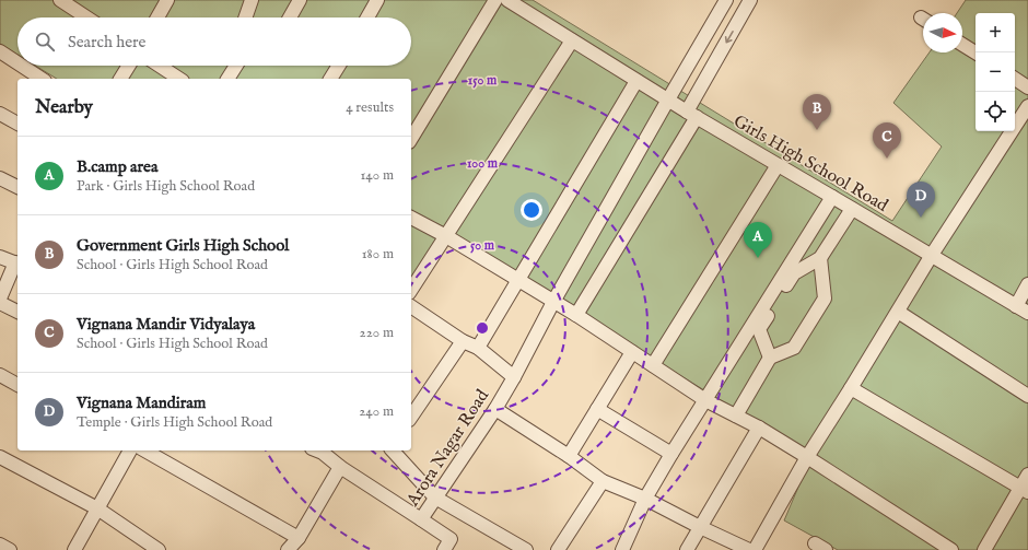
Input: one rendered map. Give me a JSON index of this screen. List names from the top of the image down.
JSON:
{
  "streets": {
    "street": ["Girls High School Road", "Arora Nagar Road"]
  },
  "crossings": [
    ["Girls High School Road", "Arora Nagar Road"]
  ],
  "north": "right",
  "page": {
    "map_buttons": ["+", "−"],
    "search": "Search here",
    "heading": ["Nearby", "4 results"],
    "pins": [
      "B",
      "C",
      "D",
      "A"
    ],
    "list": [
      {
        "mark": "A",
        "name": "B.camp area",
        "note": "Park · Girls High School Road",
        "value": "140 m"
      },
      {
        "mark": "B",
        "name": "Government Girls High School",
        "note": "School · Girls High School Road",
        "value": "180 m"
      },
      {
        "mark": "C",
        "name": "Vignana Mandir Vidyalaya",
        "note": "School · Girls High School Road",
        "value": "220 m"
      },
      {
        "mark": "D",
        "name": "Vignana Mandiram",
        "note": "Temple · Girls High School Road",
        "value": "240 m"
      }
    ]
  },
  "rings": ["150 m", "100 m", "50 m"]
}
